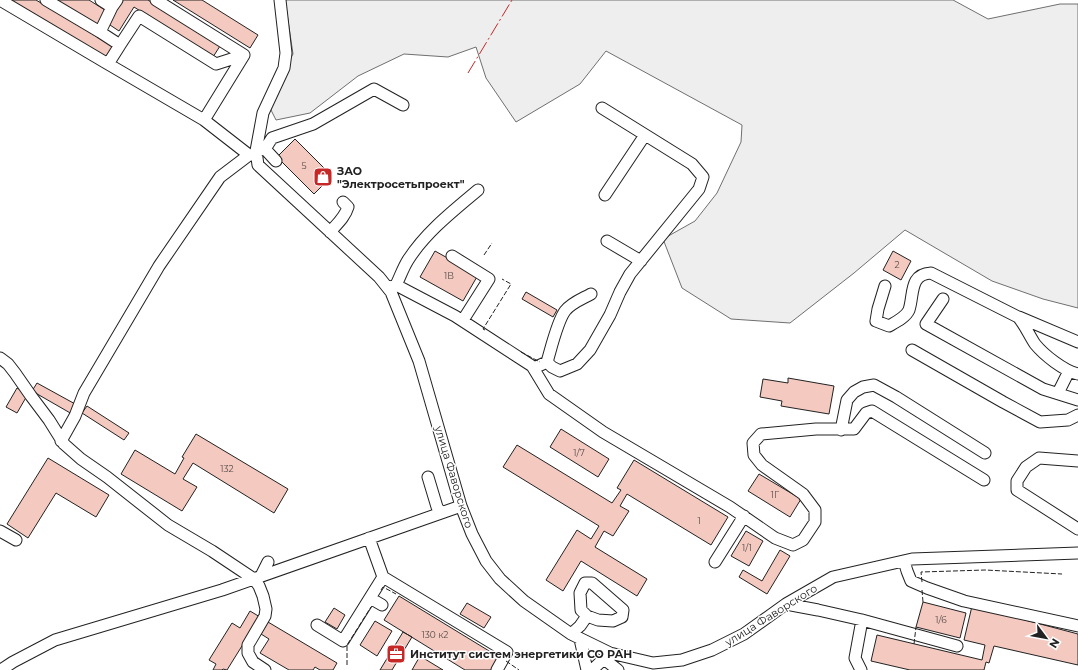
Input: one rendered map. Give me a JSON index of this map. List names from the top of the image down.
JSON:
{
  "streets": {
    "street": ["улица Фаворского"]
  },
  "places": {
    "shop": ["ЗАО \"Электросетьпроект\""],
    "office": ["Институт систем энергетики СО РАН"]
  },
  "house_numbers": [
    "5",
    "2",
    "1В",
    "1/7",
    "132",
    "1Г",
    "1",
    "1/1",
    "1/6",
    "130 к2"
  ],
  "north": "bottom right"
}
